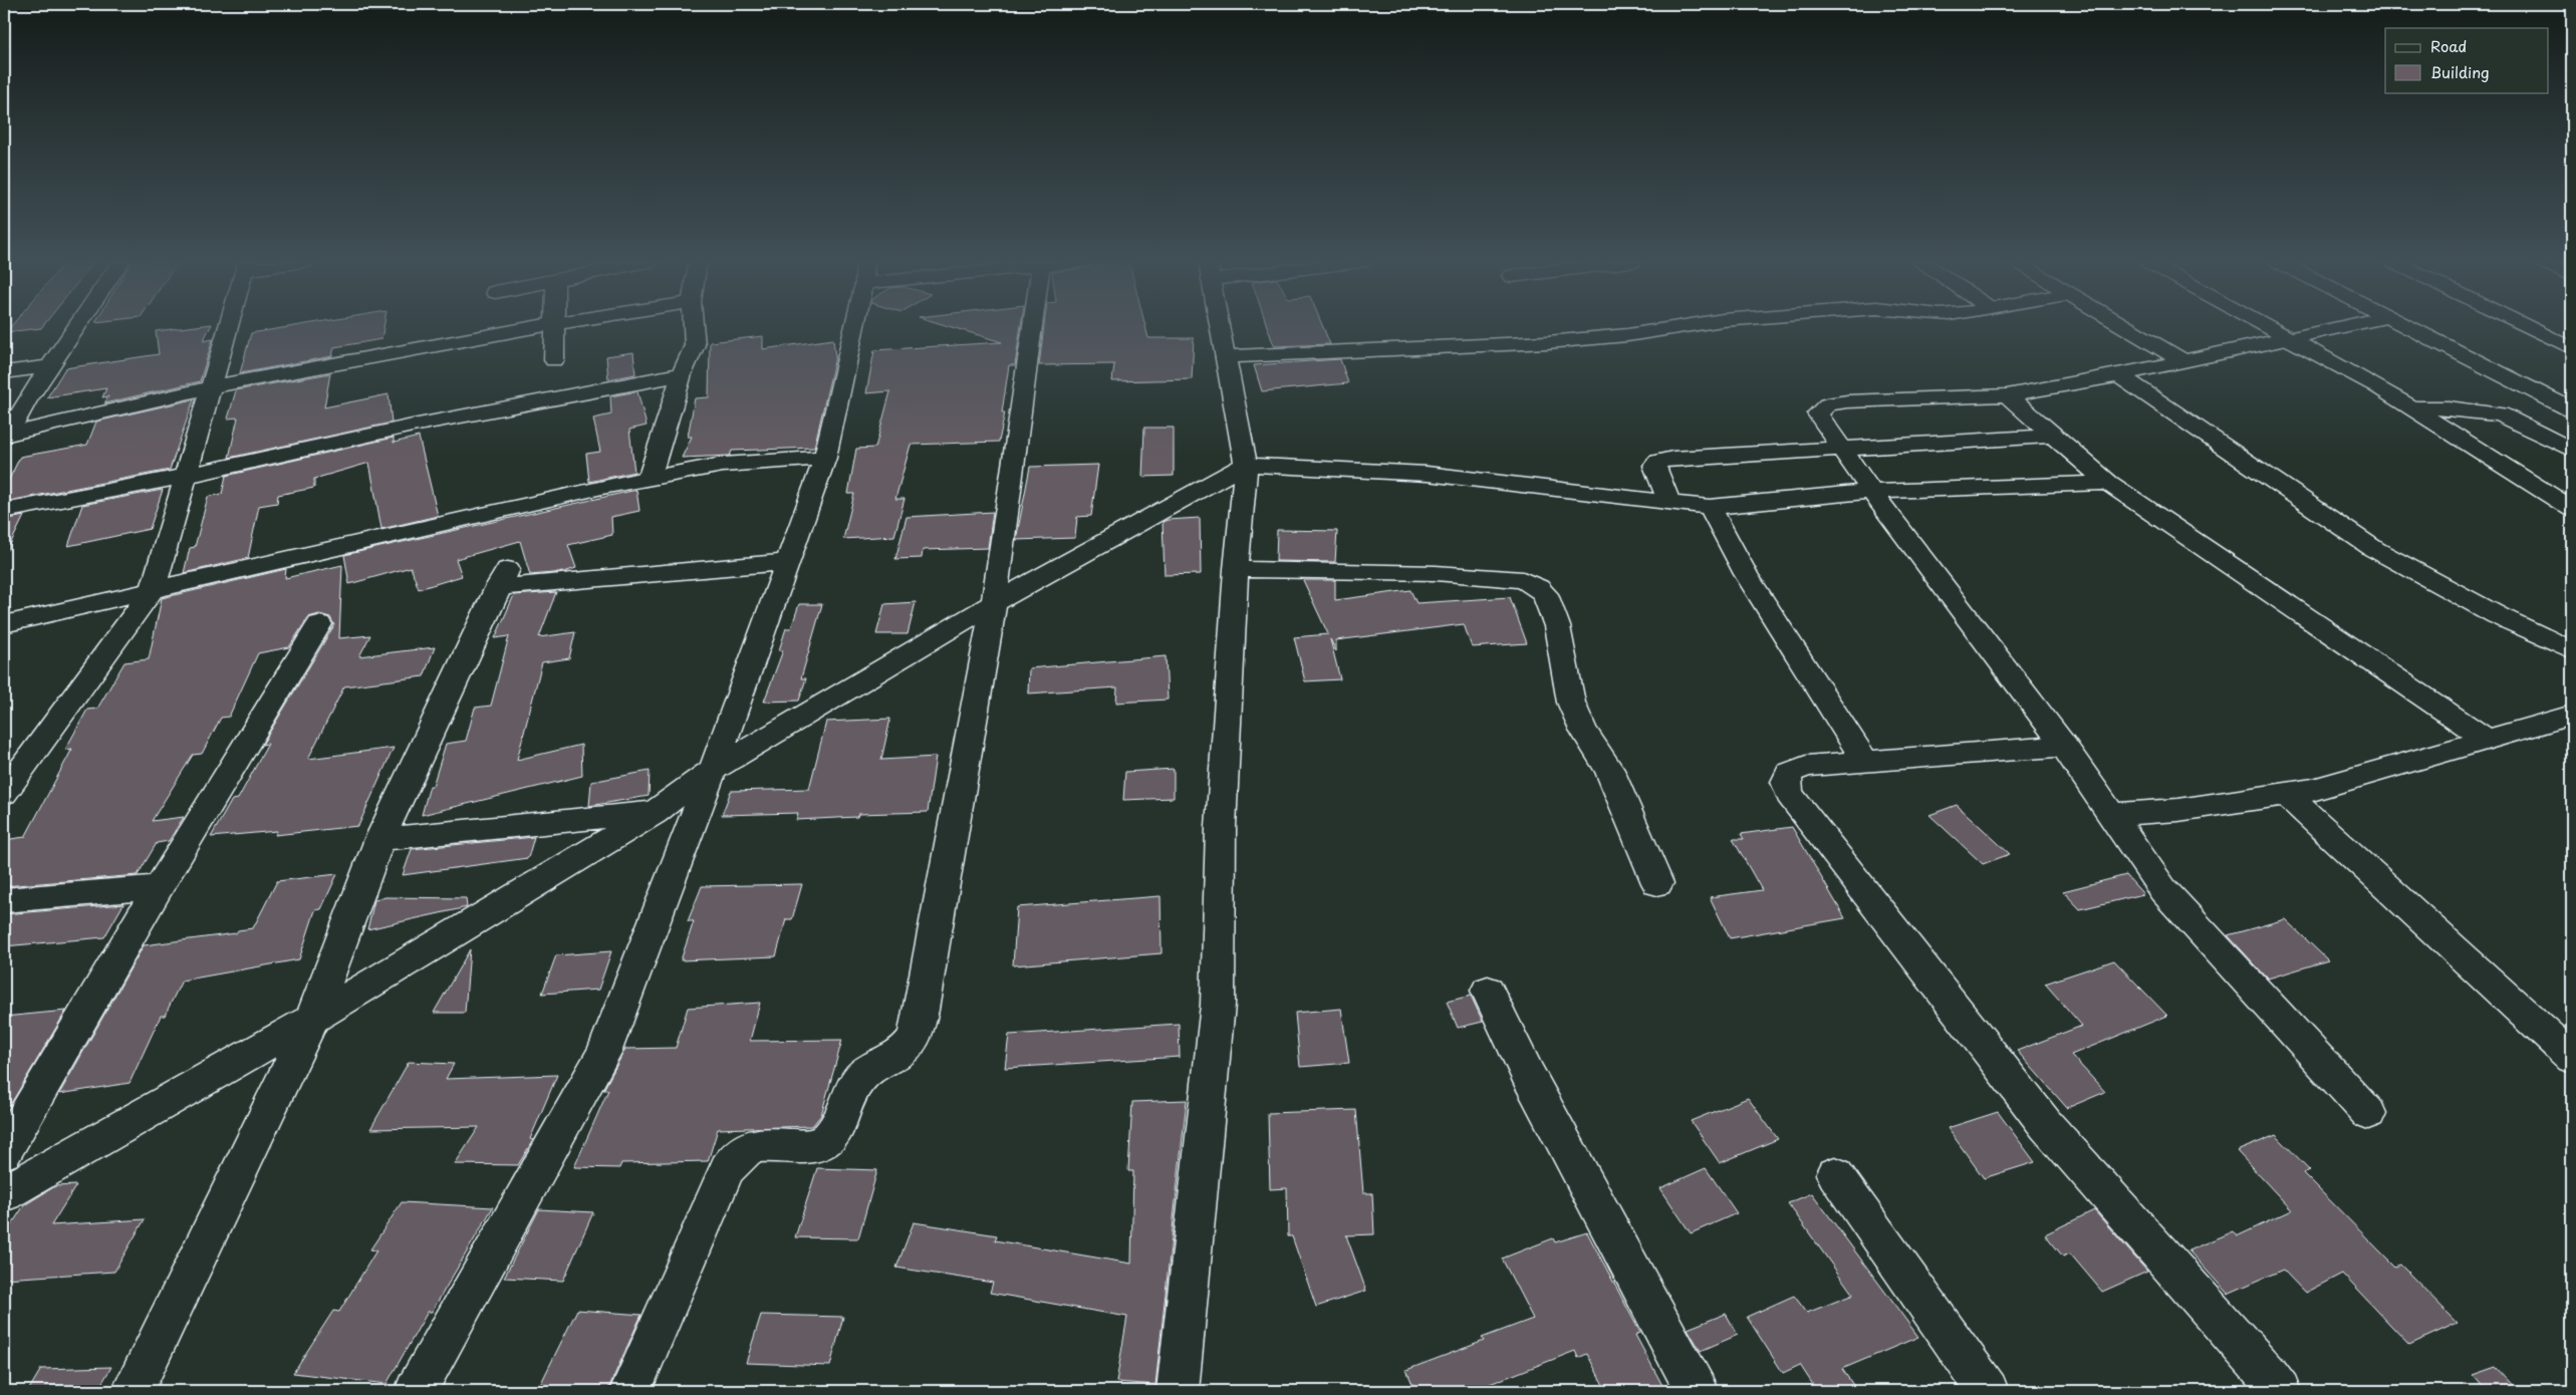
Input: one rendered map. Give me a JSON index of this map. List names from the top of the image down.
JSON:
{
  "legend": ["Road", "Building"]
}
